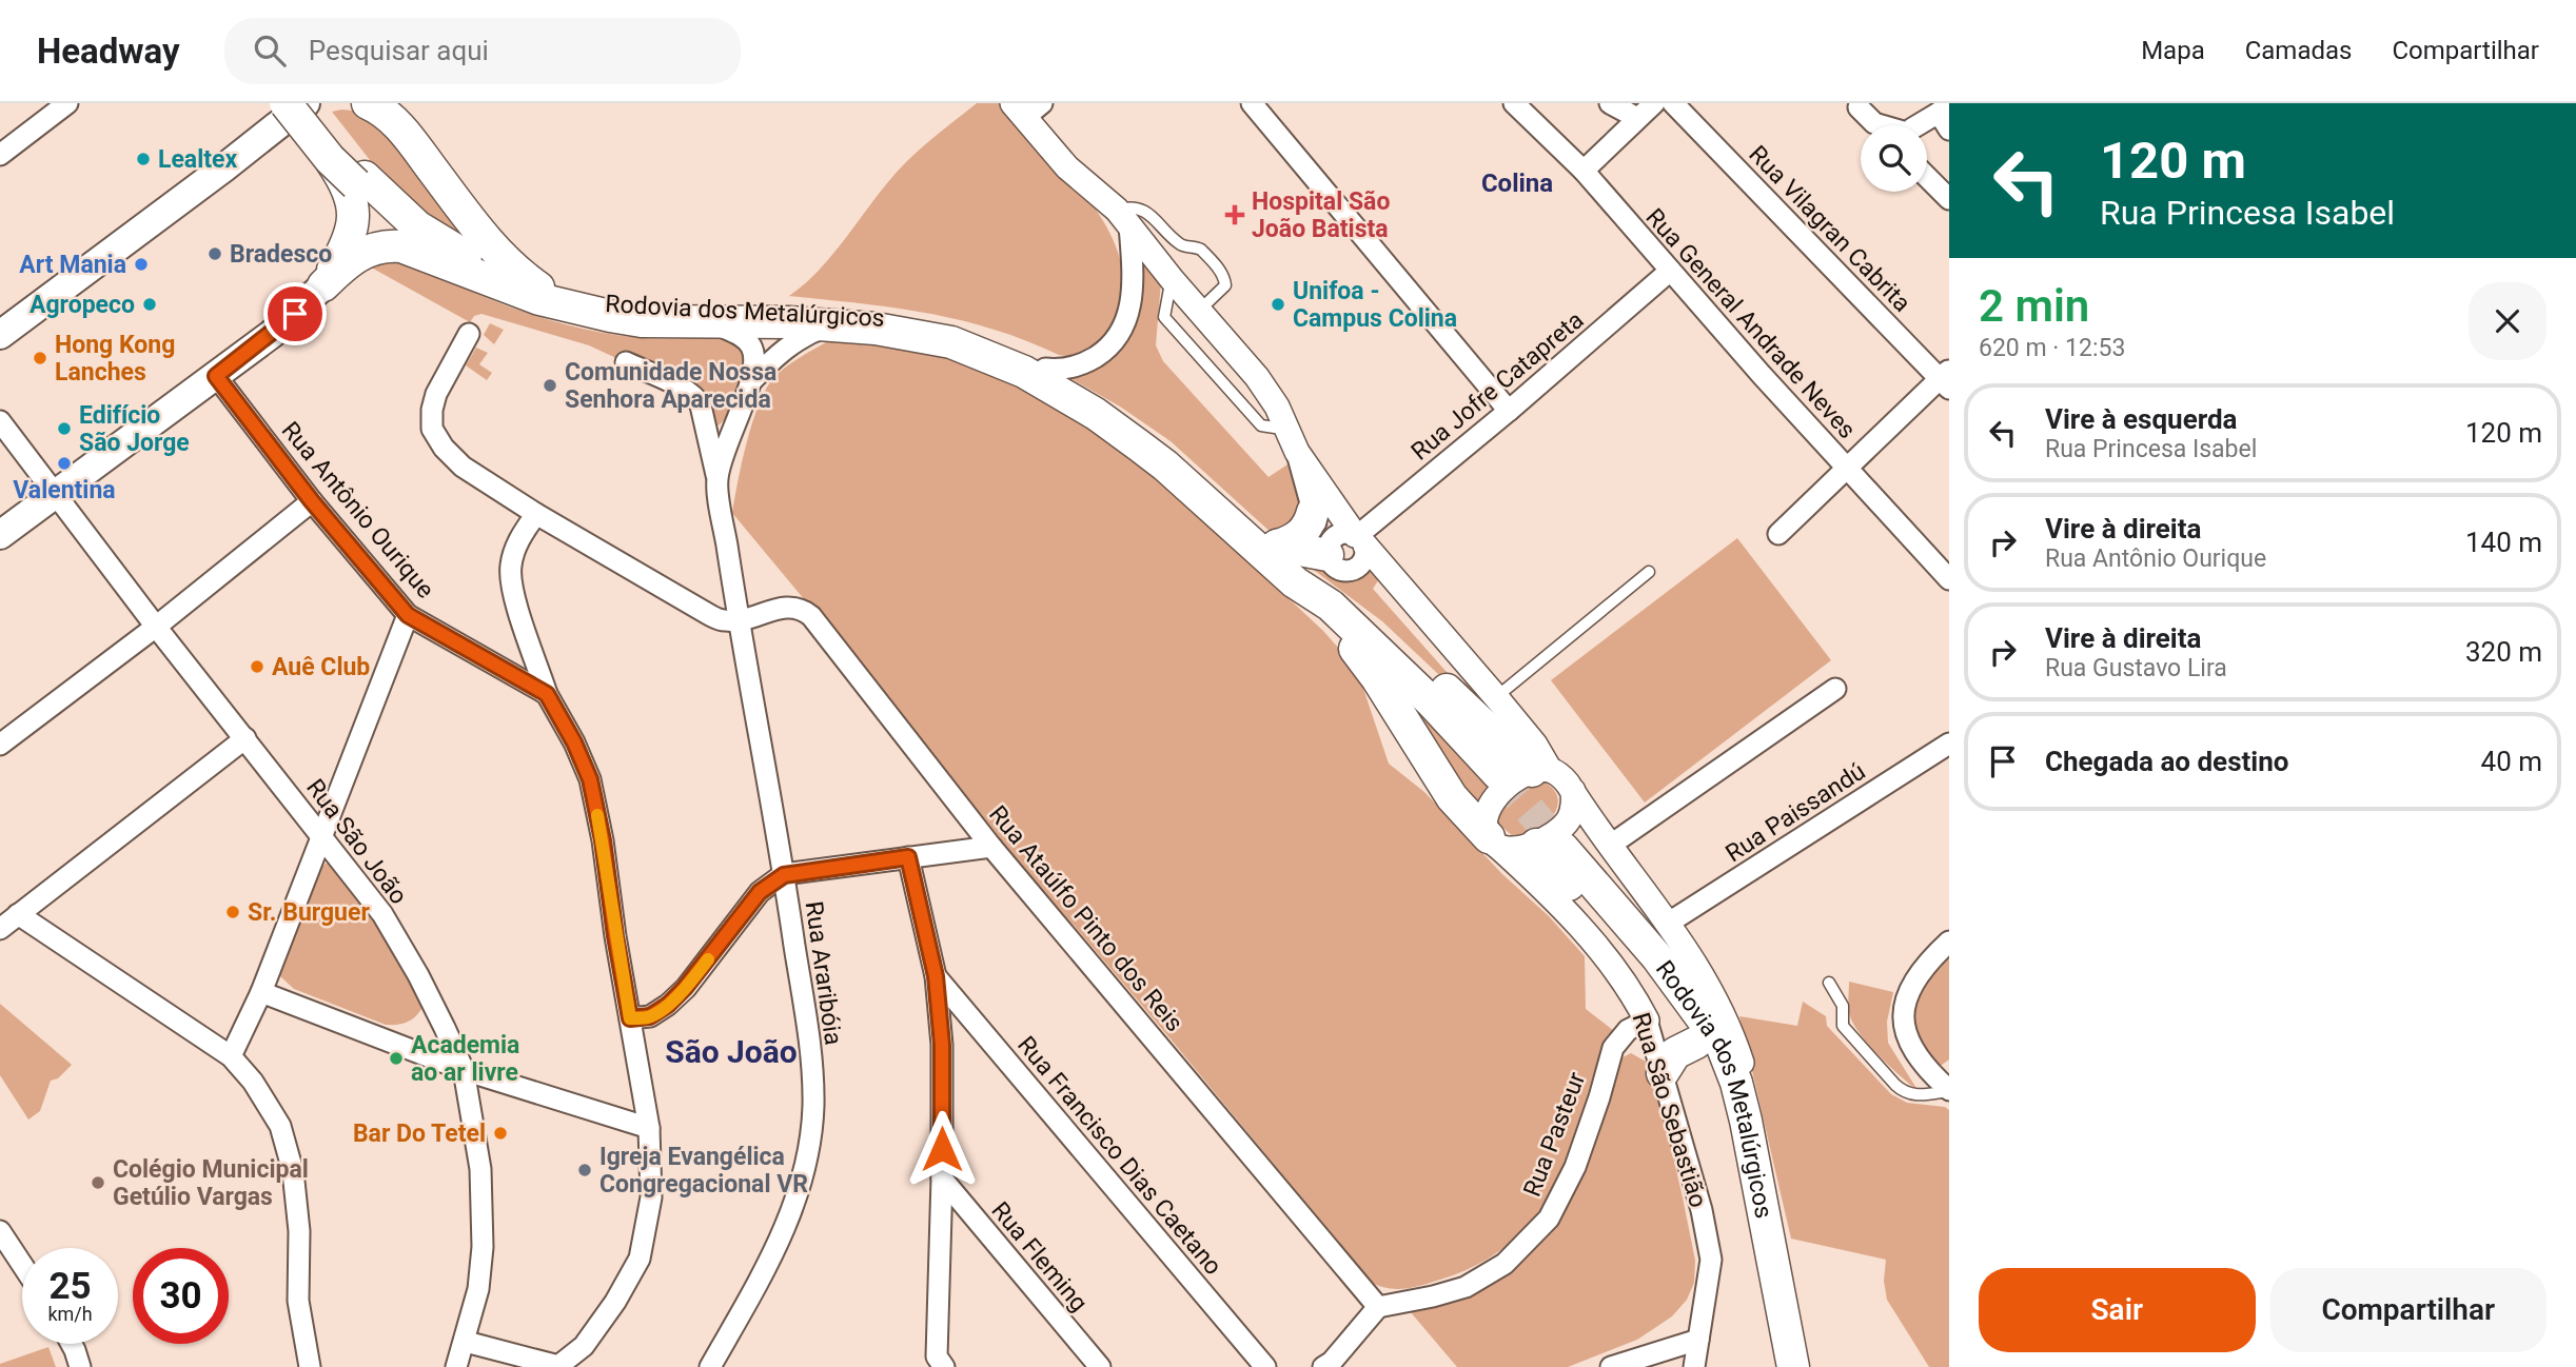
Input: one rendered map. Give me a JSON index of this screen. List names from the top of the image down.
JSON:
{
  "streets": {
    "main road": ["Rodovia dos Metalúrgicos"],
    "street": [
      "Rua Vilagran Cabrita",
      "Rua General Andrade Neves",
      "Rua Jofre Catapreta",
      "Rua Antônio Ourique",
      "Rua Paissandú",
      "Rua São João",
      "Rua Ataúlfo Pinto dos Reis",
      "Rua Araribóia",
      "Rua São Sebastião",
      "Rua Pasteur",
      "Rua Francisco Dias Caetano",
      "Rua Fleming"
    ]
  },
  "crossings": [
    ["Rodovia dos Metalúrgicos", "Rua São Sebastião"],
    ["Rua General Andrade Neves", "Rua Jofre Catapreta"],
    ["Rua Ataúlfo Pinto dos Reis", "Rua Araribóia"],
    ["Rua Ataúlfo Pinto dos Reis", "Rua Pasteur"],
    ["Rua São Sebastião", "Rua Pasteur"]
  ],
  "districts": ["Colina", "São João"],
  "places": {
    "other": [
      "Lealtex",
      "Bradesco",
      "Art Mania",
      "Agropeco",
      "Unifoa - Campus Colina",
      "Hong Kong Lanches",
      "Comunidade Nossa Senhora Aparecida",
      "Edifício São Jorge",
      "Valentina",
      "Auê Club",
      "Sr. Burguer",
      "Academia ao ar livre",
      "Bar Do Tetel",
      "Igreja Evangélica Congregacional VR",
      "Colégio Municipal Getúlio Vargas"
    ],
    "health": ["Hospital São João Batista"]
  },
  "page": {
    "header": "Headway",
    "search": "Pesquisar aqui",
    "nav": ["Mapa", "Camadas", "Compartilhar"],
    "turn": ["120 m", "Rua Princesa Isabel"],
    "heading": ["2 min", "620 m · 12:53"],
    "list": [
      {
        "name": "Vire à esquerda",
        "note": "Rua Princesa Isabel",
        "value": "120 m"
      },
      {
        "name": "Vire à direita",
        "note": "Rua Antônio Ourique",
        "value": "140 m"
      },
      {
        "name": "Vire à direita",
        "note": "Rua Gustavo Lira",
        "value": "320 m"
      },
      {
        "name": "Chegada ao destino",
        "value": "40 m"
      }
    ],
    "speed": "25 km/h",
    "limit": "30",
    "buttons": ["Sair", "Compartilhar"]
  }
}
